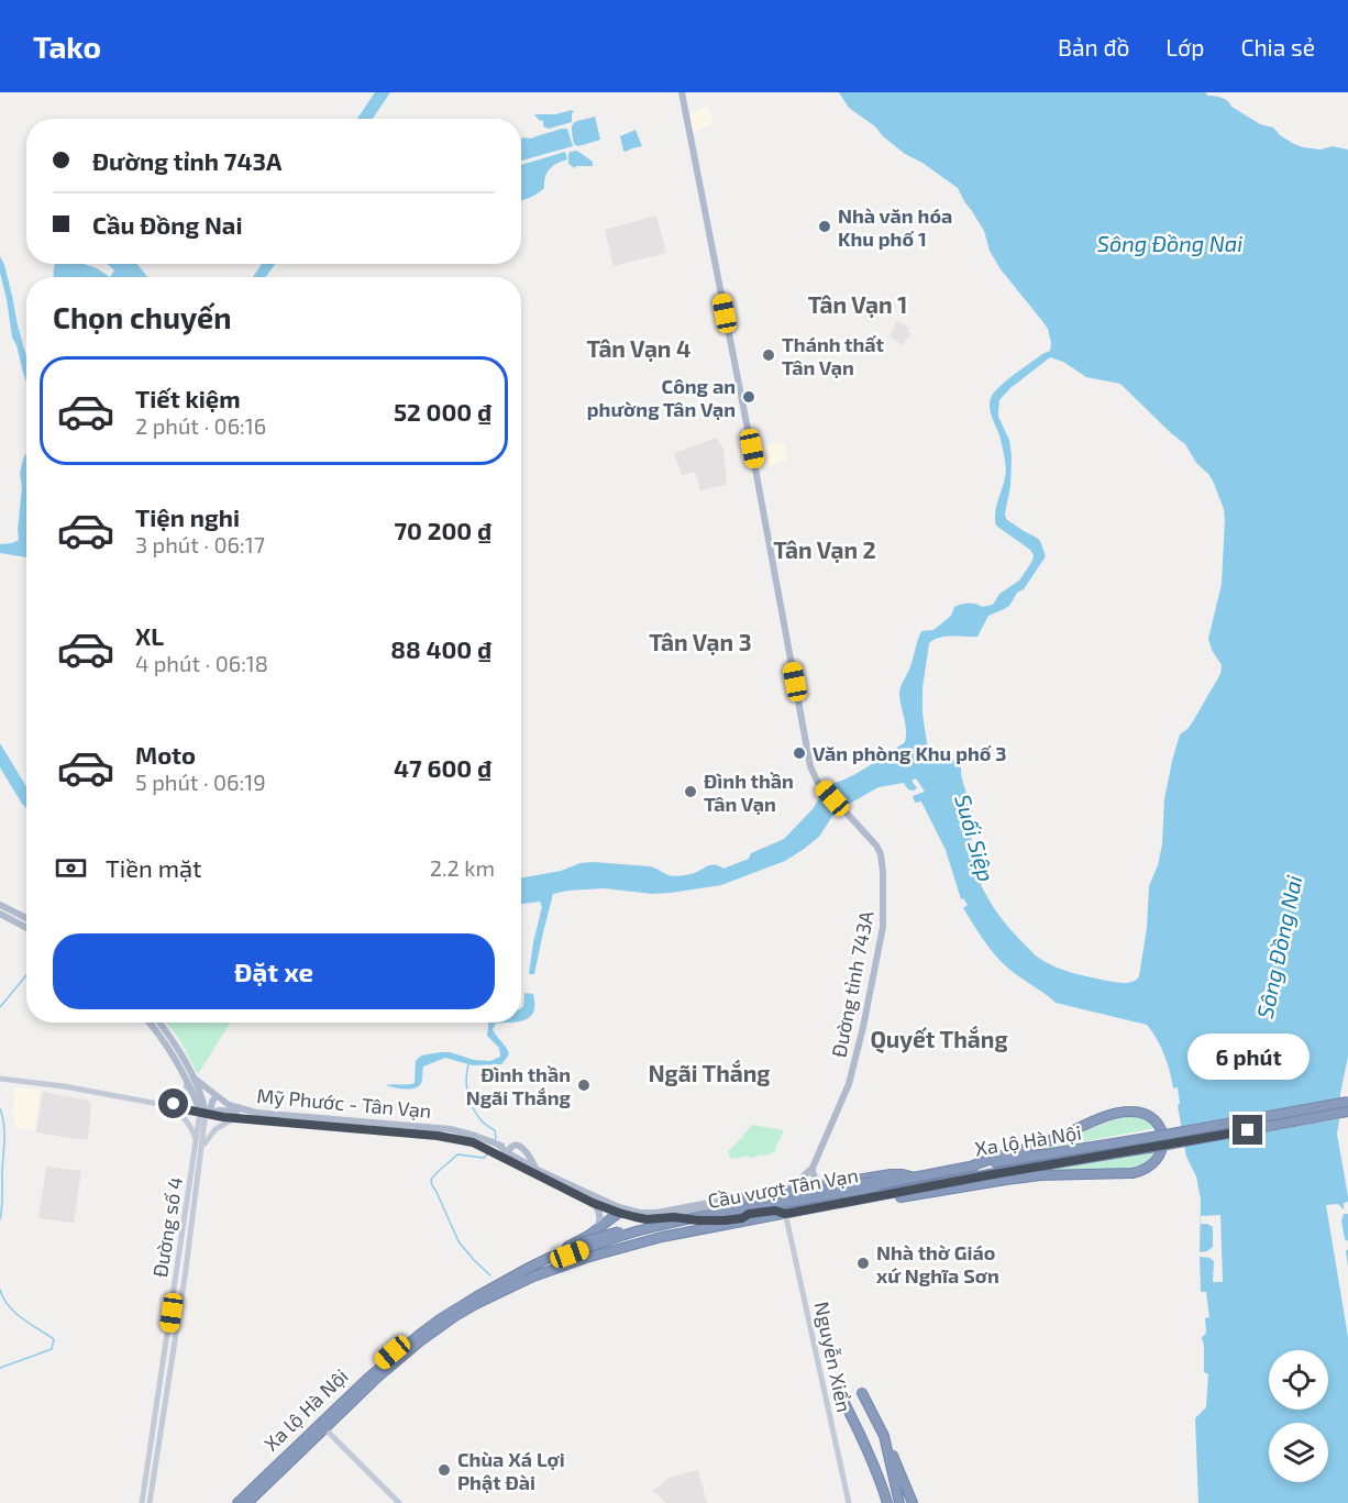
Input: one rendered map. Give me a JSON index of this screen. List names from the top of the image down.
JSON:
{
  "streets": {
    "highway": ["Xa lộ Hà Nội", "Cầu vượt Tân Vạn"],
    "main road": ["Đường tỉnh 743A", "Mỹ Phước - Tân Vạn"],
    "street": ["Đường số 4", "Nguyễn Xiển"]
  },
  "crossings": [
    ["Mỹ Phước - Tân Vạn", "Đường số 4"],
    ["Xa lộ Hà Nội", "Cầu vượt Tân Vạn"],
    ["Xa lộ Hà Nội", "Nguyễn Xiển"]
  ],
  "districts": [
    "Tân Vạn 1",
    "Tân Vạn 4",
    "Tân Vạn 2",
    "Tân Vạn 3",
    "Quyết Thắng",
    "Ngãi Thắng"
  ],
  "water": ["Sông Đồng Nai", "Suối Siệp"],
  "places": [
    "Nhà văn hóa Khu phố 1",
    "Thánh thất Tân Vạn",
    "Công an phường Tân Vạn",
    "Văn phòng Khu phố 3",
    "Đình thần Tân Vạn",
    "Đình thần Ngãi Thắng",
    "Nhà thờ Giáo xứ Nghĩa Sơn",
    "Chùa Xá Lợi Phật Đài"
  ],
  "page": {
    "header": "Tako",
    "nav": ["Bản đồ", "Lớp", "Chia sẻ"],
    "banner": ["Đường tỉnh 743A", "Cầu Đồng Nai"],
    "heading": "Chọn chuyến",
    "list": [
      {
        "name": "Tiết kiệm",
        "note": "2 phút · 06:16",
        "value": "52 000 ₫"
      },
      {
        "name": "Tiện nghi",
        "note": "3 phút · 06:17",
        "value": "70 200 ₫"
      },
      {
        "name": "XL",
        "note": "4 phút · 06:18",
        "value": "88 400 ₫"
      },
      {
        "name": "Moto",
        "note": "5 phút · 06:19",
        "value": "47 600 ₫"
      }
    ],
    "pay": ["Tiền mặt", "2.2 km"],
    "buttons": "Đặt xe",
    "bubble": "6 phút"
  }
}
